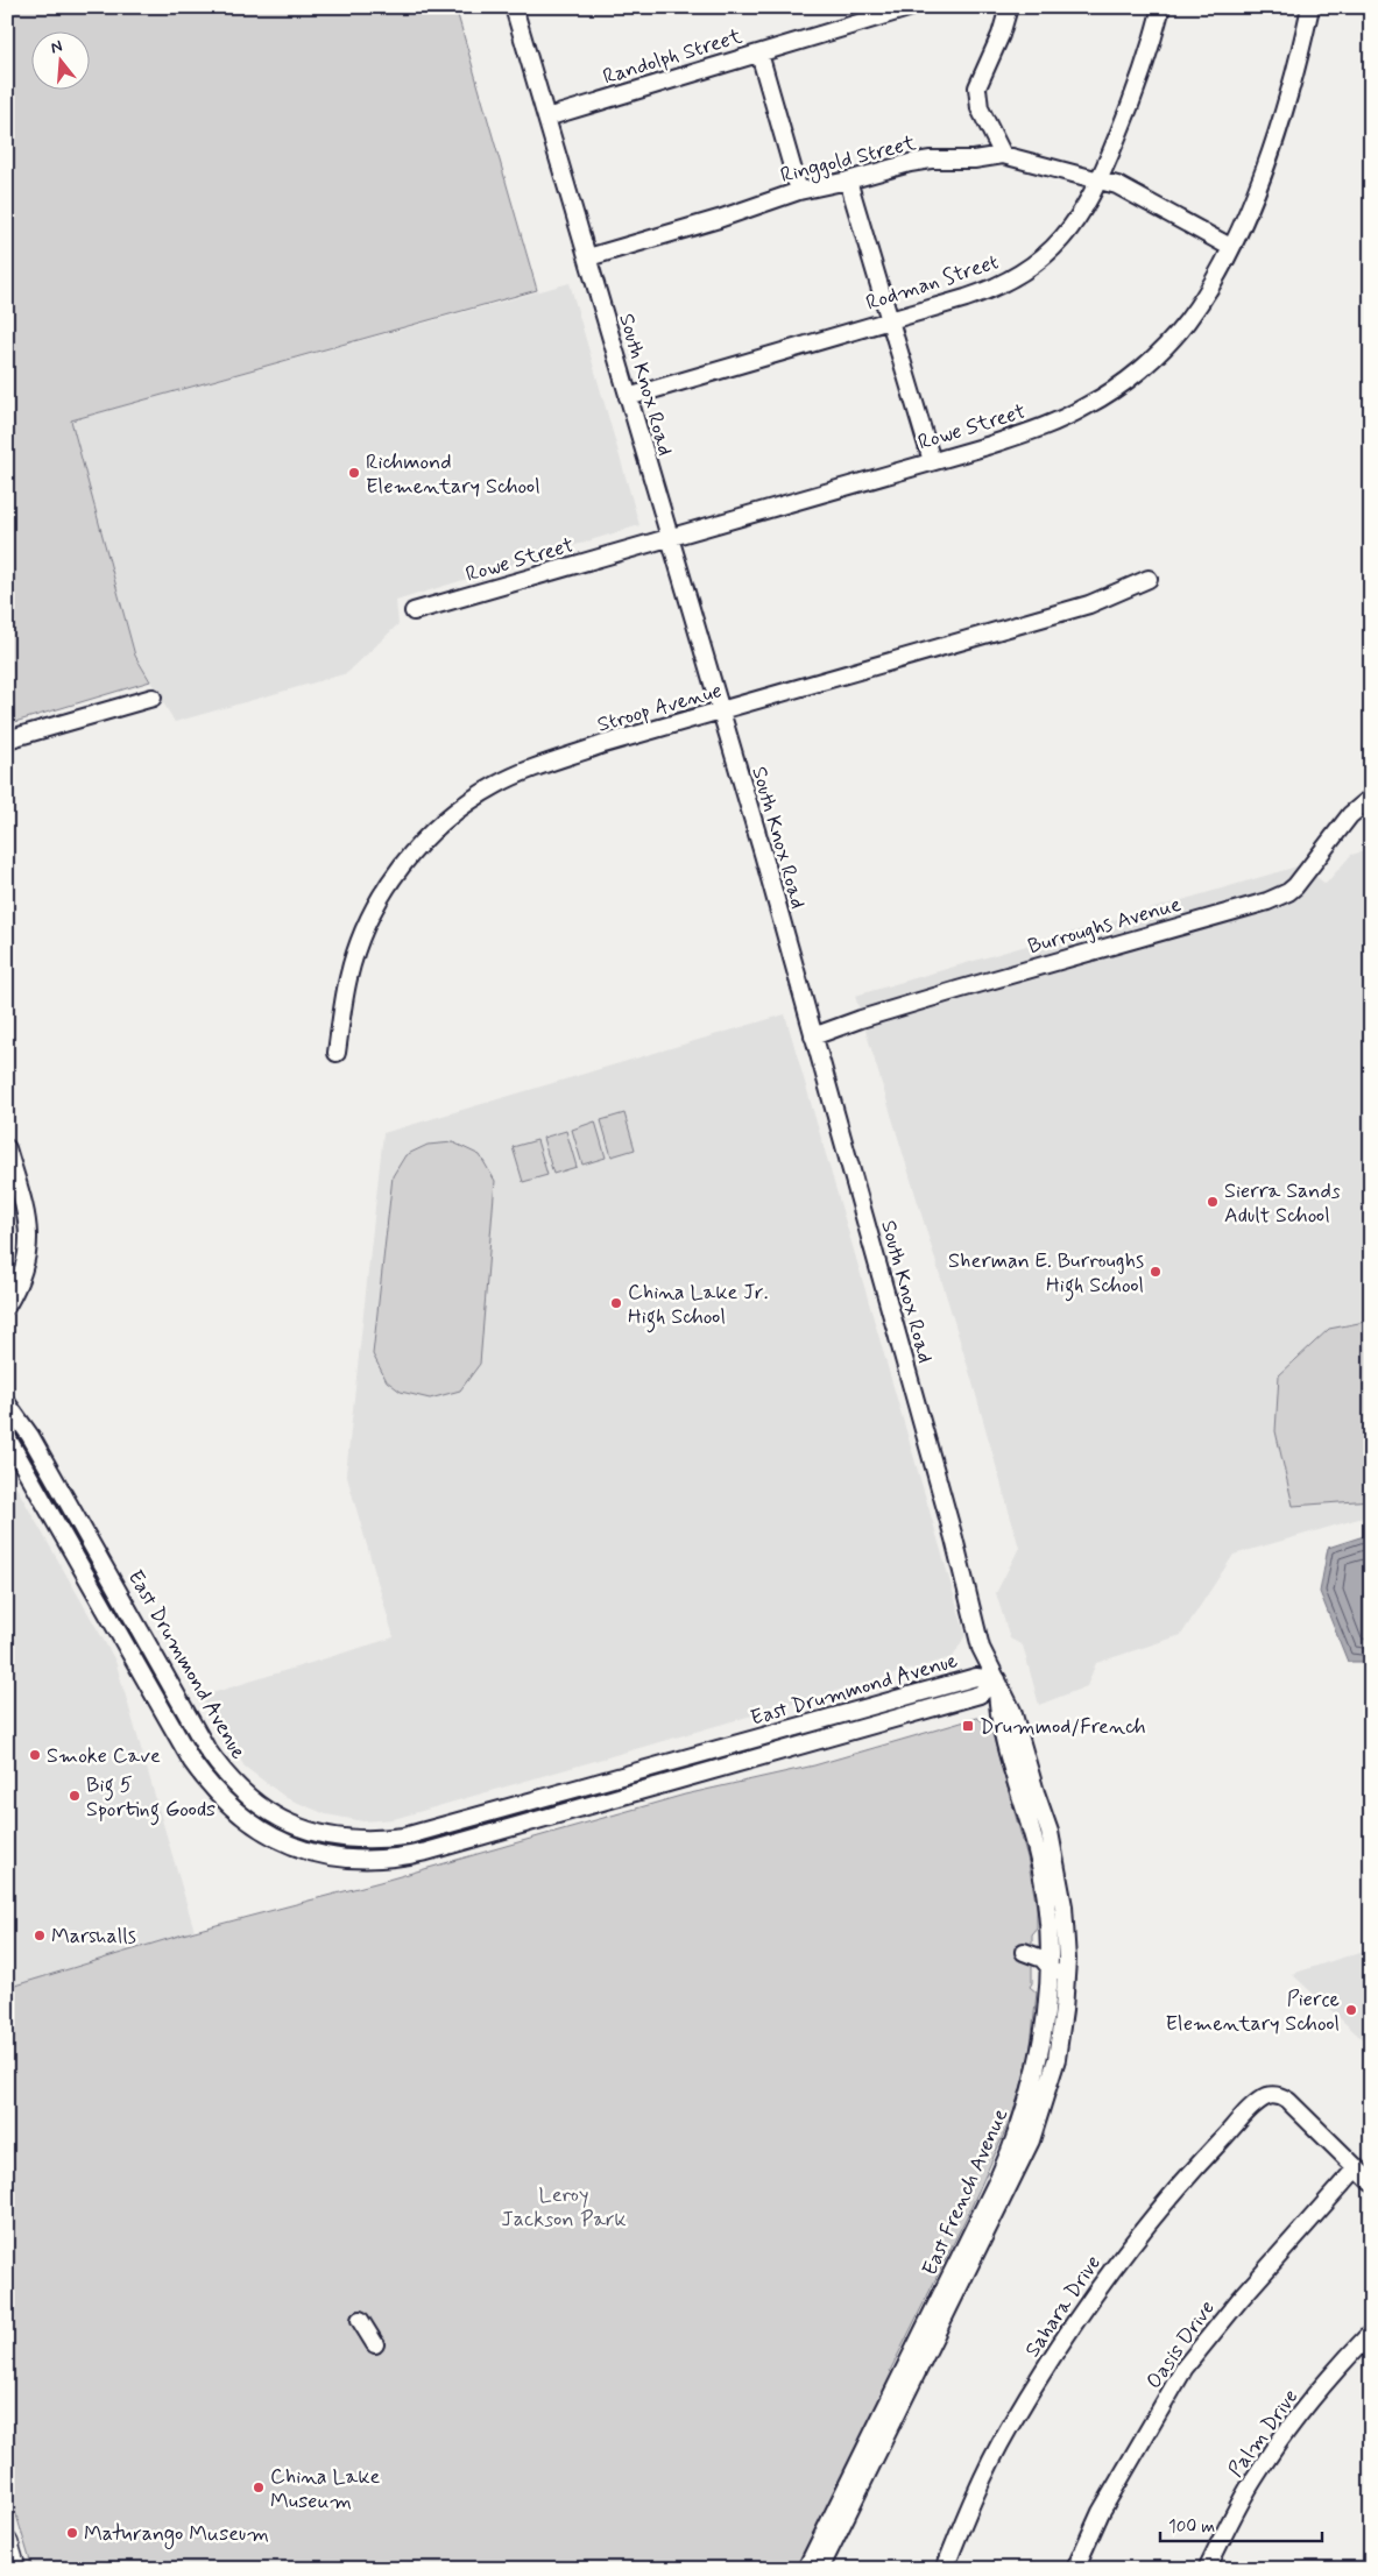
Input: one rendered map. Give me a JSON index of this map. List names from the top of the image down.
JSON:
{
  "streets": {
    "street": [
      "Randolph Street",
      "Ringgold Street",
      "Rodman Street",
      "South Knox Road",
      "Rowe Street",
      "Stroop Avenue",
      "Burroughs Avenue",
      "East Drummond Avenue",
      "East French Avenue",
      "Sahara Drive",
      "Oasis Drive",
      "Palm Drive"
    ]
  },
  "crossings": [
    ["Randolph Street", "South Knox Road"],
    ["Ringgold Street", "South Knox Road"],
    ["Rodman Street", "South Knox Road"],
    ["South Knox Road", "Rowe Street"],
    ["South Knox Road", "Stroop Avenue"],
    ["South Knox Road", "Burroughs Avenue"],
    ["South Knox Road", "East Drummond Avenue"],
    ["South Knox Road", "East French Avenue"],
    ["East Drummond Avenue", "East French Avenue"],
    ["Sahara Drive", "Oasis Drive"]
  ],
  "parks": ["Leroy Jackson Park"],
  "places": {
    "other": [
      "Richmond Elementary School",
      "Sierra Sands Adult School",
      "Sherman E. Burroughs High School",
      "China Lake Jr. High School",
      "Smoke Cave",
      "Big 5 Sporting Goods",
      "Marshalls",
      "Pierce Elementary School",
      "China Lake Museum",
      "Maturango Museum"
    ],
    "transit": ["Drummod/French"]
  },
  "scale_bar": "100 m",
  "north": "top"
}
